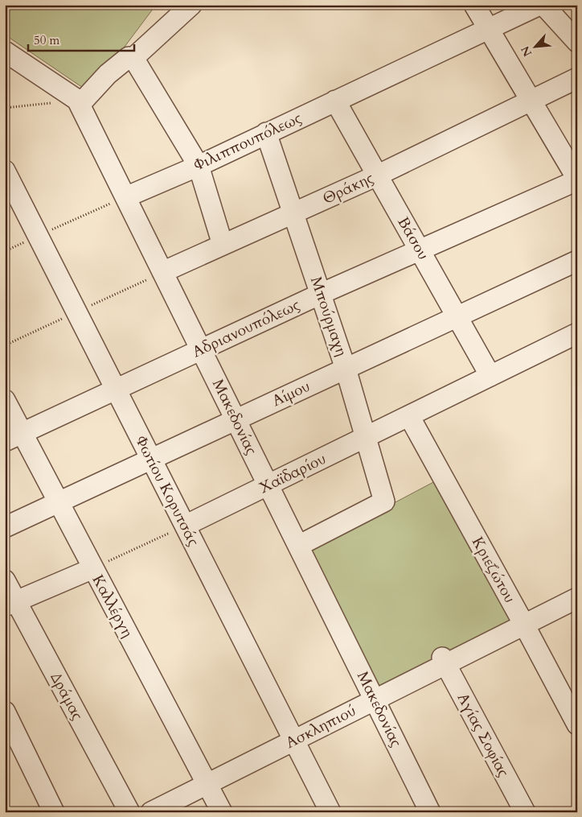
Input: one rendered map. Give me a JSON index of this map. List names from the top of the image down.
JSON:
{
  "streets": {
    "street": [
      "Φιλιππουπόλεως",
      "Θράκης",
      "Βάσου",
      "Μπούρμαχη",
      "Αδριανουπόλεως",
      "Αίμου",
      "Μακεδονίας",
      "Χαϊδαρίου",
      "Φωτίου Κορυτσάς",
      "Κριεζώτου",
      "Καλλέργη",
      "Δράμας",
      "Ασκληπιού",
      "Αγίας Σοφίας"
    ]
  },
  "crossings": [
    ["Φιλιππουπόλεως", "Βάσου"],
    ["Φιλιππουπόλεως", "Μπούρμαχη"],
    ["Φιλιππουπόλεως", "Μακεδονίας"],
    ["Θράκης", "Βάσου"],
    ["Θράκης", "Μπούρμαχη"],
    ["Θράκης", "Μακεδονίας"],
    ["Βάσου", "Αδριανουπόλεως"],
    ["Βάσου", "Αίμου"],
    ["Βάσου", "Χαϊδαρίου"],
    ["Μπούρμαχη", "Αδριανουπόλεως"],
    ["Μπούρμαχη", "Αίμου"],
    ["Μπούρμαχη", "Μακεδονίας"],
    ["Μπούρμαχη", "Χαϊδαρίου"],
    ["Αδριανουπόλεως", "Μακεδονίας"],
    ["Αδριανουπόλεως", "Φωτίου Κορυτσάς"],
    ["Αδριανουπόλεως", "Καλλέργη"],
    ["Αίμου", "Μακεδονίας"],
    ["Αίμου", "Φωτίου Κορυτσάς"],
    ["Αίμου", "Καλλέργη"],
    ["Μακεδονίας", "Χαϊδαρίου"],
    ["Μακεδονίας", "Ασκληπιού"],
    ["Χαϊδαρίου", "Φωτίου Κορυτσάς"],
    ["Χαϊδαρίου", "Κριεζώτου"],
    ["Φωτίου Κορυτσάς", "Ασκληπιού"],
    ["Κριεζώτου", "Ασκληπιού"],
    ["Καλλέργη", "Ασκληπιού"],
    ["Ασκληπιού", "Αγίας Σοφίας"]
  ],
  "scale_bar": "50 m",
  "north": "bottom left"
}
